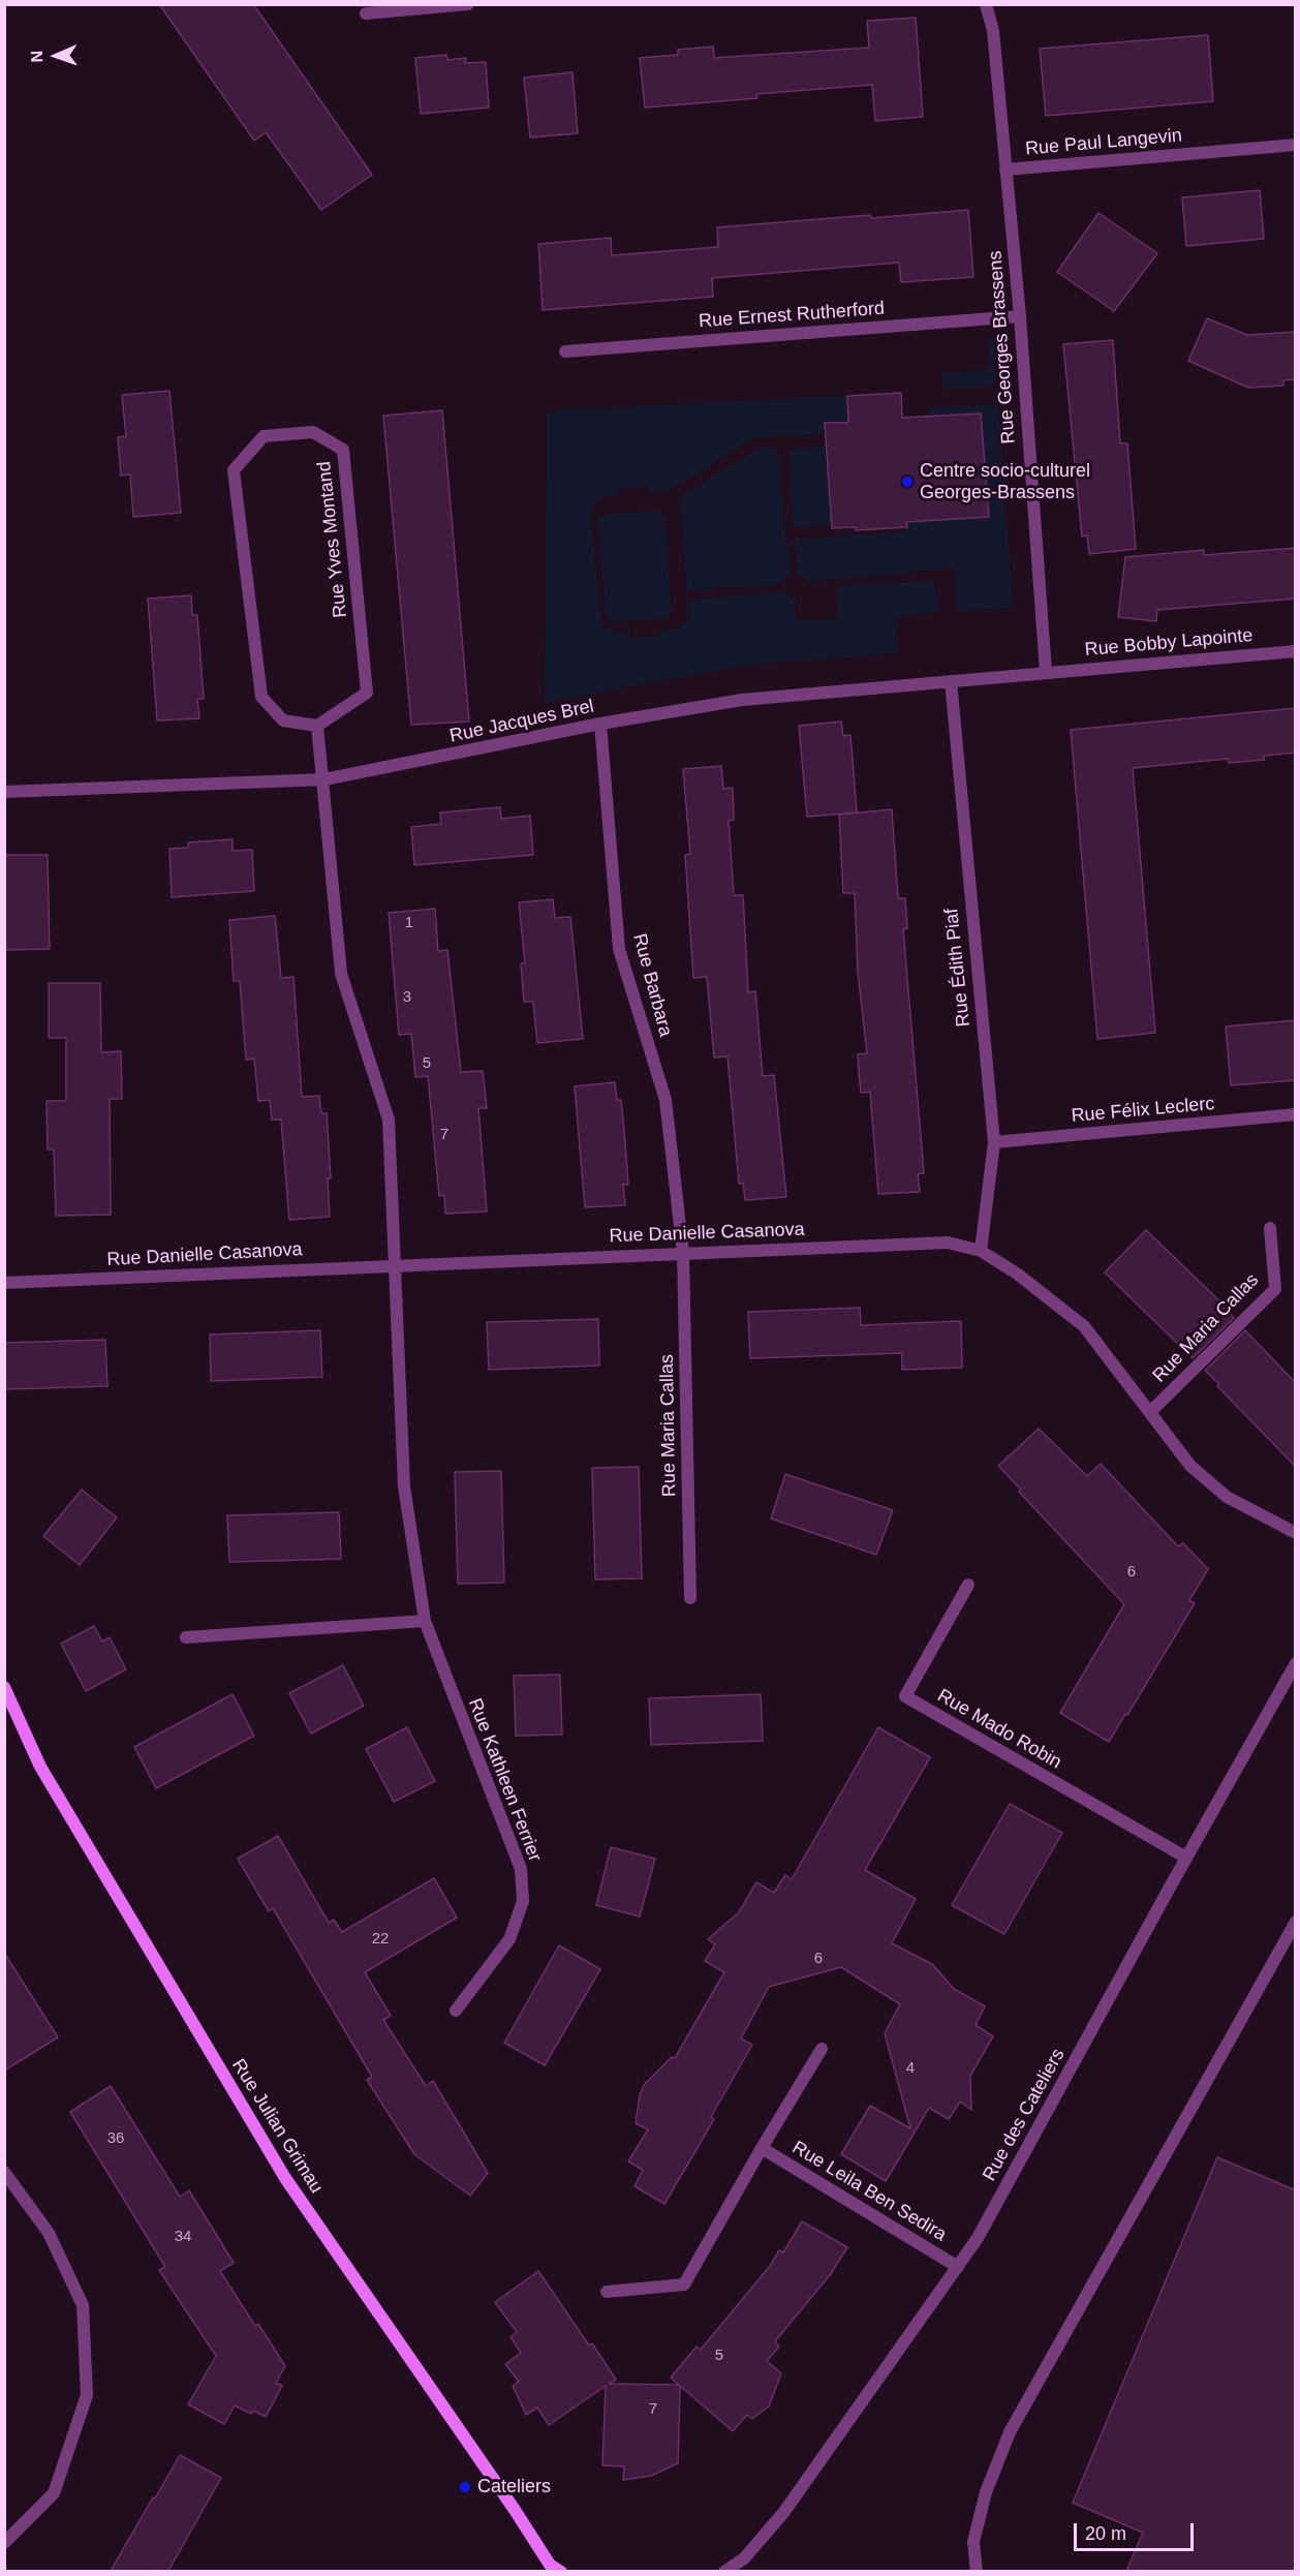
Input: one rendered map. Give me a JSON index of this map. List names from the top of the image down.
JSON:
{
  "streets": {
    "street": [
      "Rue Paul Langevin",
      "Rue Ernest Rutherford",
      "Rue Georges Brassens",
      "Rue Yves Montand",
      "Rue Bobby Lapointe",
      "Rue Jacques Brel",
      "Rue Édith Piaf",
      "Rue Barbara",
      "Rue Félix Leclerc",
      "Rue Danielle Casanova",
      "Rue Maria Callas",
      "Rue Mado Robin",
      "Rue Kathleen Ferrier",
      "Rue des Cateliers",
      "Rue Julian Grimau",
      "Rue Leila Ben Sedira"
    ]
  },
  "crossings": [
    ["Rue Paul Langevin", "Rue Georges Brassens"],
    ["Rue Ernest Rutherford", "Rue Georges Brassens"],
    ["Rue Georges Brassens", "Rue Bobby Lapointe"],
    ["Rue Georges Brassens", "Rue Jacques Brel"],
    ["Rue Bobby Lapointe", "Rue Jacques Brel"],
    ["Rue Jacques Brel", "Rue Édith Piaf"],
    ["Rue Jacques Brel", "Rue Barbara"],
    ["Rue Jacques Brel", "Rue Kathleen Ferrier"],
    ["Rue Édith Piaf", "Rue Félix Leclerc"],
    ["Rue Édith Piaf", "Rue Danielle Casanova"],
    ["Rue Barbara", "Rue Danielle Casanova"],
    ["Rue Barbara", "Rue Maria Callas"],
    ["Rue Danielle Casanova", "Rue Maria Callas"],
    ["Rue Danielle Casanova", "Rue Kathleen Ferrier"],
    ["Rue Mado Robin", "Rue des Cateliers"],
    ["Rue des Cateliers", "Rue Leila Ben Sedira"]
  ],
  "places": ["Centre socio-culturel Georges-Brassens", "Cateliers"],
  "house_numbers": [
    "1",
    "3",
    "5",
    "7",
    "6",
    "22",
    "6",
    "4",
    "36",
    "34",
    "5",
    "7"
  ],
  "scale_bar": "20 m",
  "north": "left"
}
